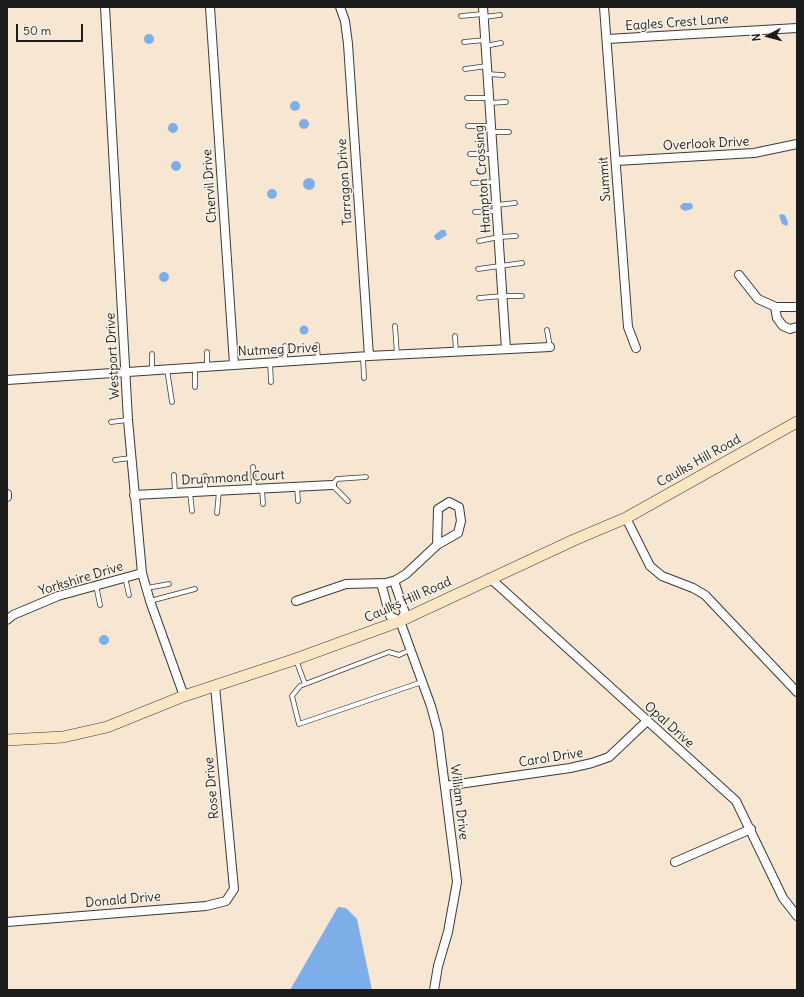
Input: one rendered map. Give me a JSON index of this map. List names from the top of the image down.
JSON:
{
  "streets": {
    "main road": ["Caulks Hill Road"],
    "street": [
      "Eagles Crest Lane",
      "Overlook Drive",
      "Hampton Crossing",
      "Summit",
      "Tarragon Drive",
      "Chervil Drive",
      "Nutmeg Drive",
      "Westport Drive",
      "Drummond Court",
      "Yorkshire Drive",
      "Opal Drive",
      "Carol Drive",
      "Rose Drive",
      "William Drive",
      "Donald Drive"
    ]
  },
  "crossings": [
    ["Eagles Crest Lane", "Summit"],
    ["Overlook Drive", "Summit"],
    ["Hampton Crossing", "Nutmeg Drive"],
    ["Tarragon Drive", "Nutmeg Drive"],
    ["Chervil Drive", "Nutmeg Drive"],
    ["Nutmeg Drive", "Westport Drive"],
    ["Westport Drive", "Caulks Hill Road"],
    ["Westport Drive", "Drummond Court"],
    ["Westport Drive", "Yorkshire Drive"],
    ["Caulks Hill Road", "Opal Drive"],
    ["Caulks Hill Road", "Rose Drive"],
    ["Caulks Hill Road", "William Drive"],
    ["Opal Drive", "Carol Drive"],
    ["Carol Drive", "William Drive"],
    ["Rose Drive", "Donald Drive"]
  ],
  "scale_bar": "50 m",
  "north": "left"
}
